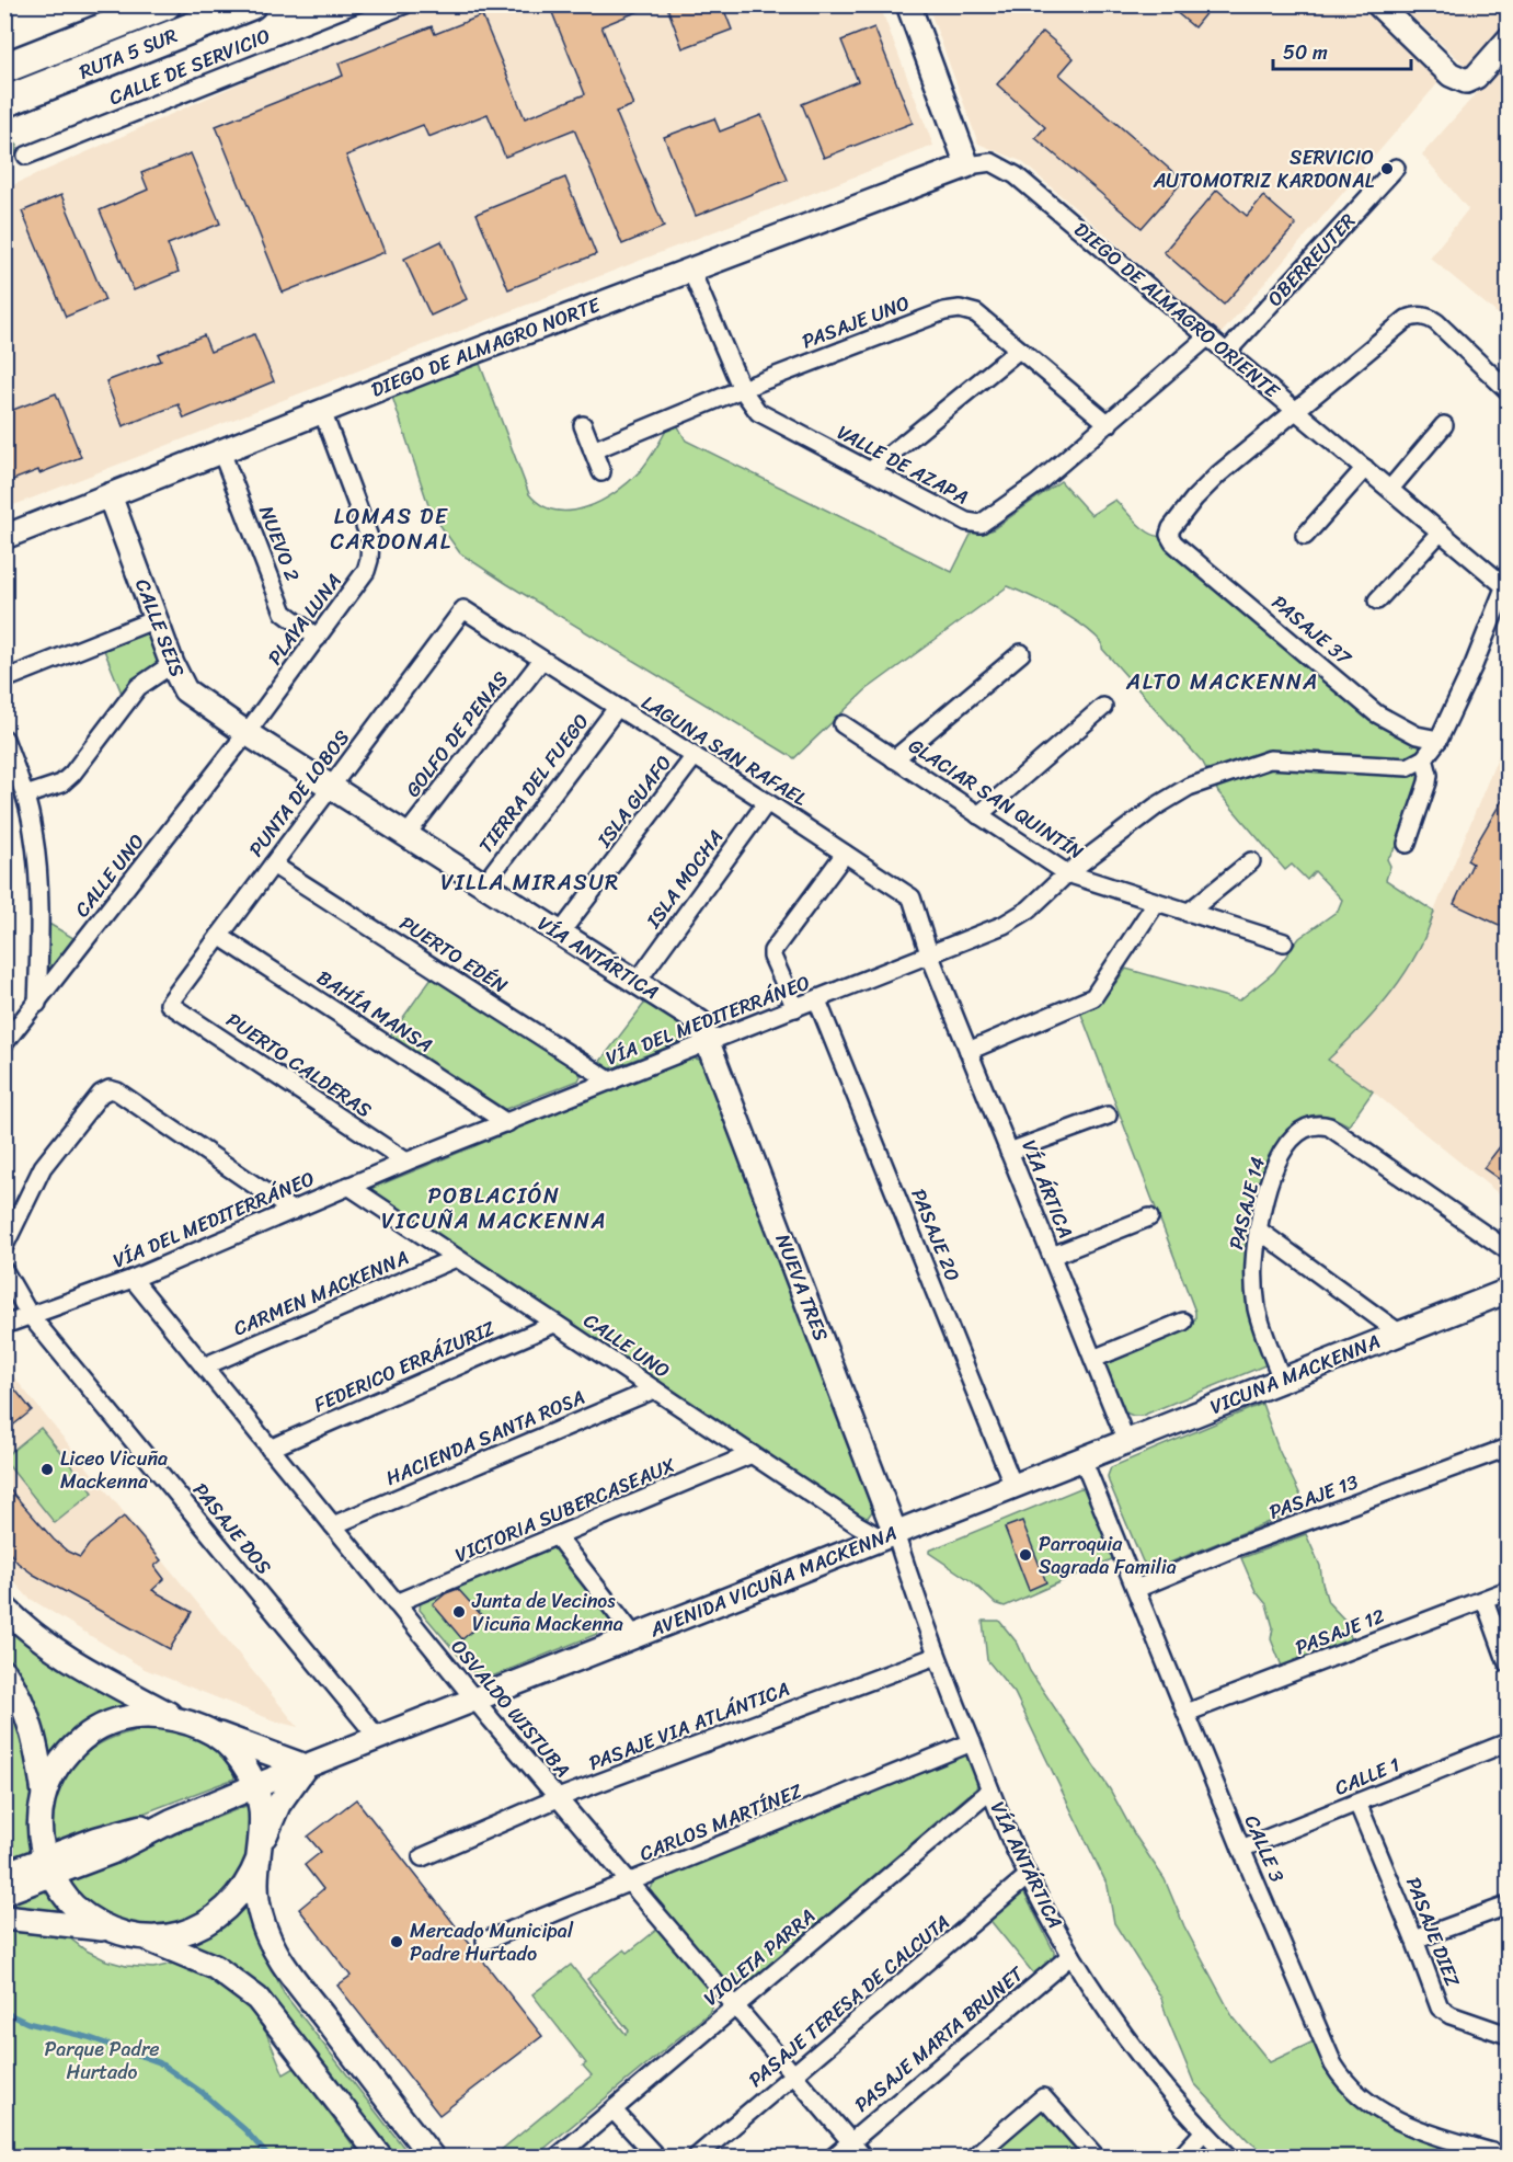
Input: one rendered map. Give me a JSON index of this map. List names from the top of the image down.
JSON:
{
  "streets": {
    "highway": ["RUTA 5 SUR"],
    "street": [
      "CALLE DE SERVICIO",
      "OBERREUTER",
      "DIEGO DE ALMAGRO ORIENTE",
      "PASAJE UNO",
      "DIEGO DE ALMAGRO NORTE",
      "VALLE DE AZAPA",
      "NUEVO 2",
      "PLAYA LUNA",
      "CALLE SEIS",
      "PASAJE 37",
      "GOLFO DE PENAS",
      "LAGUNA SAN RAFAEL",
      "TIERRA DEL FUEGO",
      "PUNTA DE LOBOS",
      "GLACIAR SAN QUINTÍN",
      "ISLA GUAFO",
      "CALLE UNO",
      "ISLA MOCHA",
      "PUERTO EDÉN",
      "VÍA ANTÁRTICA",
      "BAHÍA MANSA",
      "VÍA DEL MEDITERRÁNEO",
      "PUERTO CALDERAS",
      "VÍA ÁRTICA",
      "PASAJE 14",
      "PASAJE 20",
      "NUEVA TRES",
      "CARMEN MACKENNA",
      "FEDERICO ERRÁZURIZ",
      "VICUNA MACKENNA",
      "HACIENDA SANTA ROSA",
      "PASAJE 13",
      "VICTORIA SUBERCASEAUX",
      "PASAJE DOS",
      "AVENIDA VICUÑA MACKENNA",
      "PASAJE 12",
      "OSVALDO WISTUBA",
      "PASAJE VIA ATLÁNTICA",
      "CALLE 1",
      "CARLOS MARTÍNEZ",
      "CALLE 3",
      "PASAJE DIEZ",
      "VIOLETA PARRA",
      "PASAJE TERESA DE CALCUTA",
      "PASAJE MARTA BRUNET"
    ]
  },
  "crossings": [
    ["OBERREUTER", "DIEGO DE ALMAGRO ORIENTE"],
    ["DIEGO DE ALMAGRO ORIENTE", "DIEGO DE ALMAGRO NORTE"],
    ["DIEGO DE ALMAGRO ORIENTE", "VALLE DE AZAPA"],
    ["DIEGO DE ALMAGRO ORIENTE", "PASAJE 37"],
    ["PASAJE UNO", "VALLE DE AZAPA"],
    ["DIEGO DE ALMAGRO NORTE", "VALLE DE AZAPA"],
    ["DIEGO DE ALMAGRO NORTE", "NUEVO 2"],
    ["DIEGO DE ALMAGRO NORTE", "PLAYA LUNA"],
    ["DIEGO DE ALMAGRO NORTE", "CALLE SEIS"],
    ["NUEVO 2", "PLAYA LUNA"],
    ["PLAYA LUNA", "CALLE SEIS"],
    ["PLAYA LUNA", "CALLE UNO"],
    ["PLAYA LUNA", "VÍA ANTÁRTICA"],
    ["CALLE SEIS", "CALLE UNO"],
    ["CALLE SEIS", "VÍA ANTÁRTICA"],
    ["GOLFO DE PENAS", "LAGUNA SAN RAFAEL"],
    ["GOLFO DE PENAS", "VÍA ANTÁRTICA"],
    ["LAGUNA SAN RAFAEL", "TIERRA DEL FUEGO"],
    ["LAGUNA SAN RAFAEL", "PUNTA DE LOBOS"],
    ["LAGUNA SAN RAFAEL", "ISLA GUAFO"],
    ["LAGUNA SAN RAFAEL", "ISLA MOCHA"],
    ["LAGUNA SAN RAFAEL", "VÍA DEL MEDITERRÁNEO"],
    ["LAGUNA SAN RAFAEL", "VÍA ÁRTICA"],
    ["TIERRA DEL FUEGO", "VÍA ANTÁRTICA"],
    ["PUNTA DE LOBOS", "PUERTO EDÉN"],
    ["PUNTA DE LOBOS", "VÍA ANTÁRTICA"],
    ["PUNTA DE LOBOS", "BAHÍA MANSA"],
    ["PUNTA DE LOBOS", "PUERTO CALDERAS"],
    ["GLACIAR SAN QUINTÍN", "VÍA DEL MEDITERRÁNEO"],
    ["ISLA GUAFO", "VÍA ANTÁRTICA"],
    ["CALLE UNO", "VÍA ANTÁRTICA"],
    ["CALLE UNO", "VÍA DEL MEDITERRÁNEO"],
    ["CALLE UNO", "NUEVA TRES"],
    ["CALLE UNO", "CARMEN MACKENNA"],
    ["CALLE UNO", "FEDERICO ERRÁZURIZ"],
    ["CALLE UNO", "HACIENDA SANTA ROSA"],
    ["CALLE UNO", "VICTORIA SUBERCASEAUX"],
    ["CALLE UNO", "AVENIDA VICUÑA MACKENNA"],
    ["ISLA MOCHA", "VÍA ANTÁRTICA"],
    ["PUERTO EDÉN", "VÍA DEL MEDITERRÁNEO"],
    ["VÍA ANTÁRTICA", "VÍA DEL MEDITERRÁNEO"],
    ["VÍA ANTÁRTICA", "NUEVA TRES"],
    ["VÍA ANTÁRTICA", "AVENIDA VICUÑA MACKENNA"],
    ["VÍA ANTÁRTICA", "PASAJE VIA ATLÁNTICA"],
    ["VÍA ANTÁRTICA", "CARLOS MARTÍNEZ"],
    ["VÍA ANTÁRTICA", "VIOLETA PARRA"],
    ["VÍA ANTÁRTICA", "PASAJE TERESA DE CALCUTA"],
    ["VÍA ANTÁRTICA", "PASAJE MARTA BRUNET"],
    ["BAHÍA MANSA", "VÍA DEL MEDITERRÁNEO"],
    ["VÍA DEL MEDITERRÁNEO", "PUERTO CALDERAS"],
    ["VÍA DEL MEDITERRÁNEO", "VÍA ÁRTICA"],
    ["VÍA DEL MEDITERRÁNEO", "PASAJE 20"],
    ["VÍA DEL MEDITERRÁNEO", "NUEVA TRES"],
    ["VÍA DEL MEDITERRÁNEO", "PASAJE DOS"],
    ["VÍA DEL MEDITERRÁNEO", "OSVALDO WISTUBA"],
    ["VÍA ÁRTICA", "VICUNA MACKENNA"],
    ["PASAJE 14", "VICUNA MACKENNA"],
    ["PASAJE 20", "AVENIDA VICUÑA MACKENNA"],
    ["NUEVA TRES", "AVENIDA VICUÑA MACKENNA"],
    ["CARMEN MACKENNA", "OSVALDO WISTUBA"],
    ["FEDERICO ERRÁZURIZ", "OSVALDO WISTUBA"],
    ["VICUNA MACKENNA", "AVENIDA VICUÑA MACKENNA"],
    ["VICUNA MACKENNA", "CALLE 3"],
    ["HACIENDA SANTA ROSA", "OSVALDO WISTUBA"],
    ["PASAJE 13", "CALLE 3"],
    ["VICTORIA SUBERCASEAUX", "OSVALDO WISTUBA"],
    ["PASAJE DOS", "AVENIDA VICUÑA MACKENNA"],
    ["AVENIDA VICUÑA MACKENNA", "OSVALDO WISTUBA"],
    ["AVENIDA VICUÑA MACKENNA", "CALLE 3"],
    ["PASAJE 12", "CALLE 3"],
    ["OSVALDO WISTUBA", "PASAJE VIA ATLÁNTICA"],
    ["OSVALDO WISTUBA", "CARLOS MARTÍNEZ"],
    ["OSVALDO WISTUBA", "VIOLETA PARRA"],
    ["OSVALDO WISTUBA", "PASAJE TERESA DE CALCUTA"],
    ["OSVALDO WISTUBA", "PASAJE MARTA BRUNET"],
    ["CALLE 1", "CALLE 3"],
    ["CALLE 1", "PASAJE DIEZ"]
  ],
  "districts": [
    "LOMAS DE CARDONAL",
    "ALTO MACKENNA",
    "VILLA MIRASUR",
    "POBLACIÓN VICUÑA MACKENNA"
  ],
  "parks": ["Parque Padre Hurtado"],
  "places": [
    "SERVICIO AUTOMOTRIZ KARDONAL",
    "Liceo Vicuña Mackenna",
    "Parroquia Sagrada Familia",
    "Junta de Vecinos Vicuña Mackenna",
    "Mercado Municipal Padre Hurtado"
  ],
  "scale_bar": "50 m"
}
